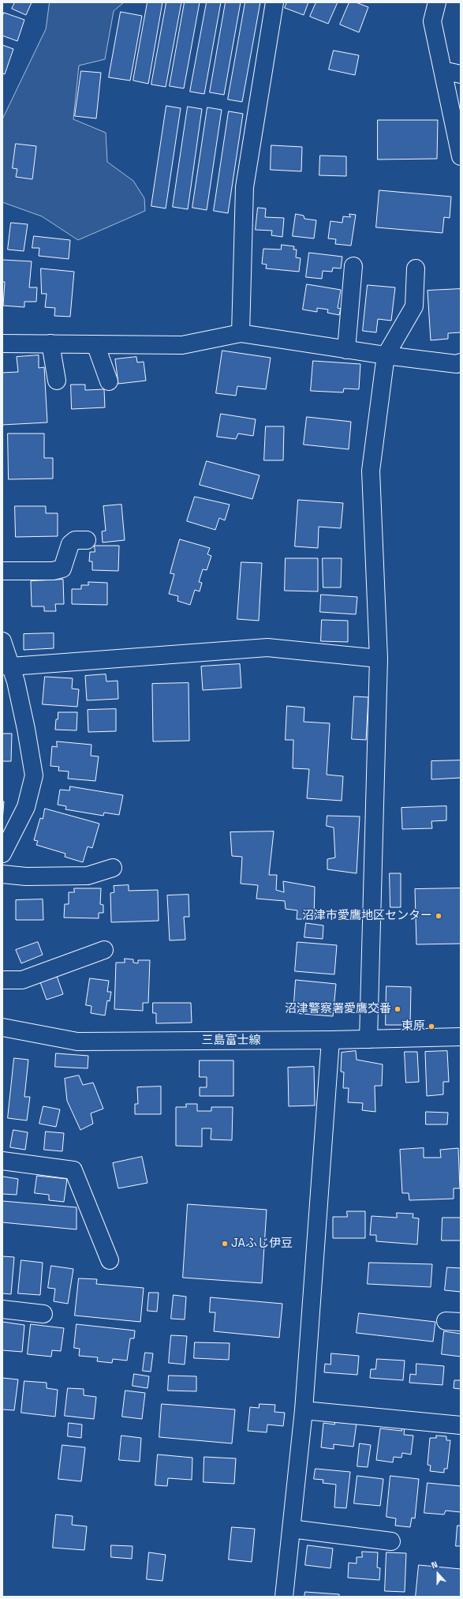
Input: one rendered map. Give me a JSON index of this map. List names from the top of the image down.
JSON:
{
  "streets": {
    "street": ["三島富士線"]
  },
  "places": [
    "沼津市愛鷹地区センター",
    "沼津警察署愛鷹交番",
    "東原",
    "JAふじ伊豆"
  ],
  "north": "top"
}
